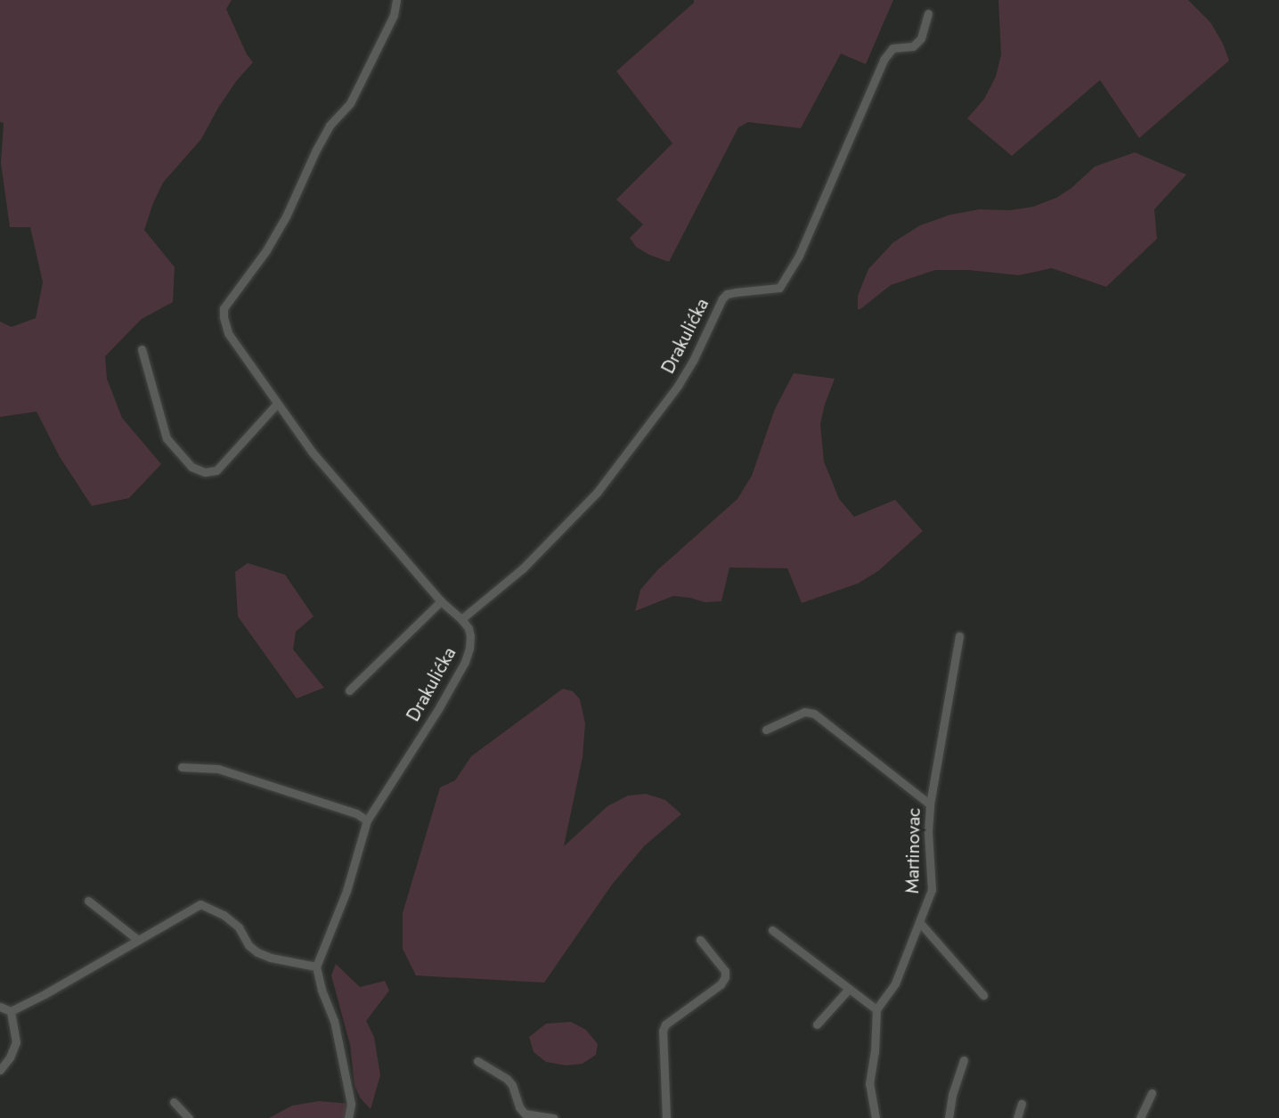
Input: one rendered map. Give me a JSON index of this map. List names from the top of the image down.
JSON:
{
  "streets": {
    "street": ["Drakulićka", "Martinovac"]
  }
}
